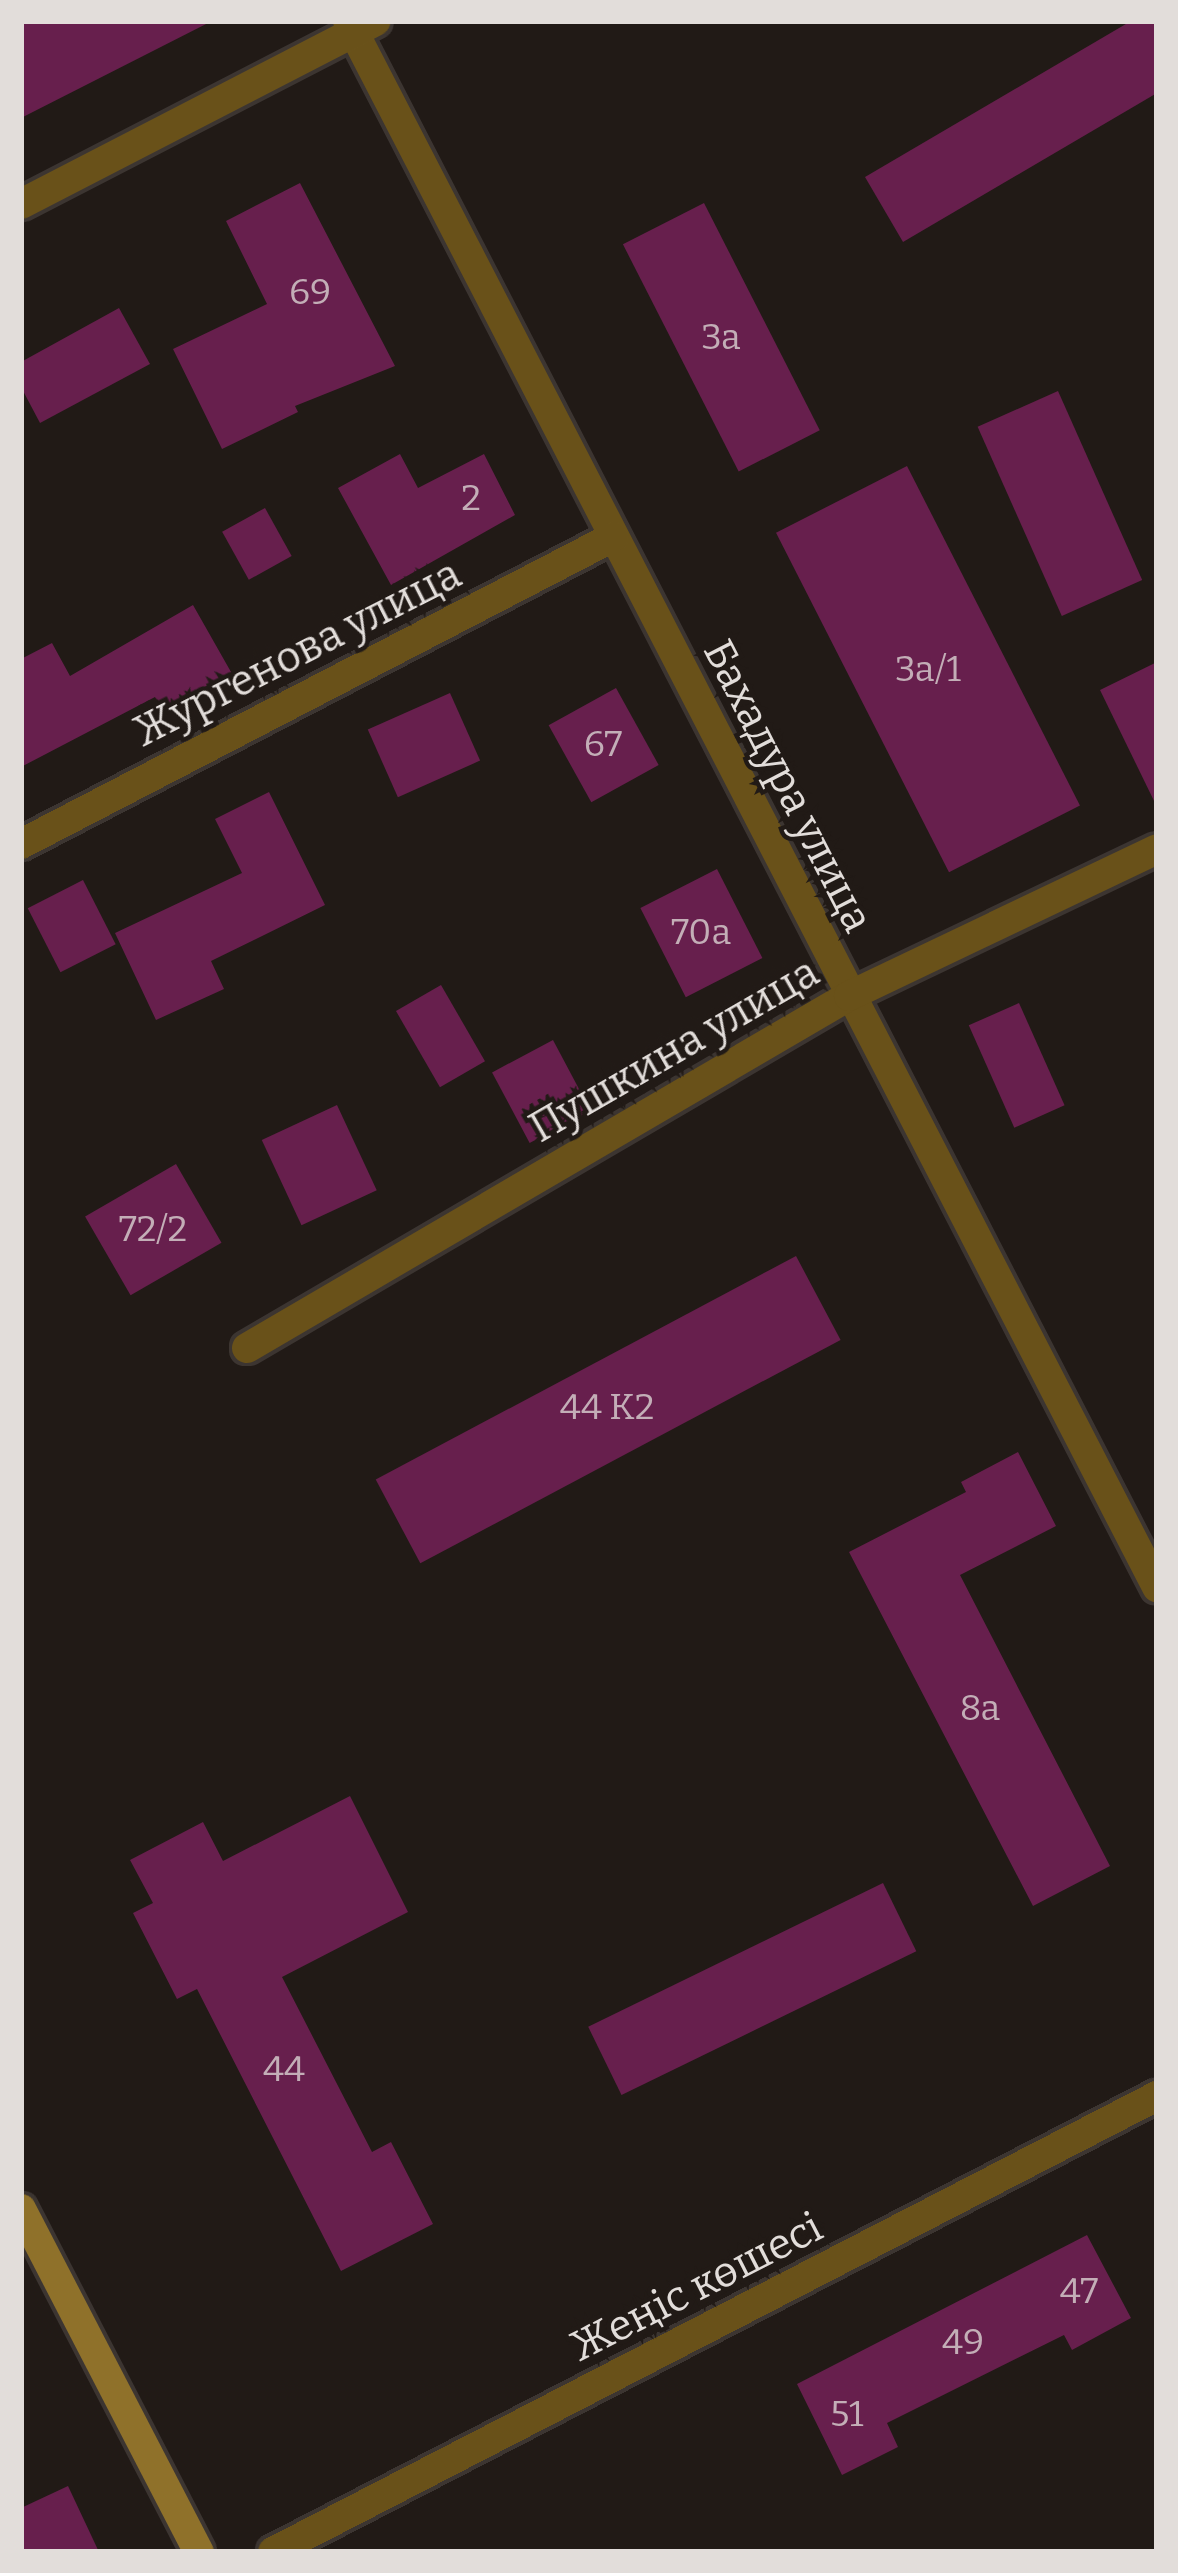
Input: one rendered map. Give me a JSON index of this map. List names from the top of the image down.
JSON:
{
  "streets": {
    "street": [
      "Жургенова улица",
      "Бахадура улица",
      "Пушкина улица",
      "Жеңіс көшесі"
    ]
  },
  "crossings": [
    ["Жургенова улица", "Бахадура улица"],
    ["Бахадура улица", "Пушкина улица"]
  ],
  "house_numbers": [
    "69",
    "3а",
    "2",
    "3а/1",
    "67",
    "70а",
    "72/2",
    "44 К2",
    "8а",
    "44",
    "47",
    "49",
    "51"
  ]
}
